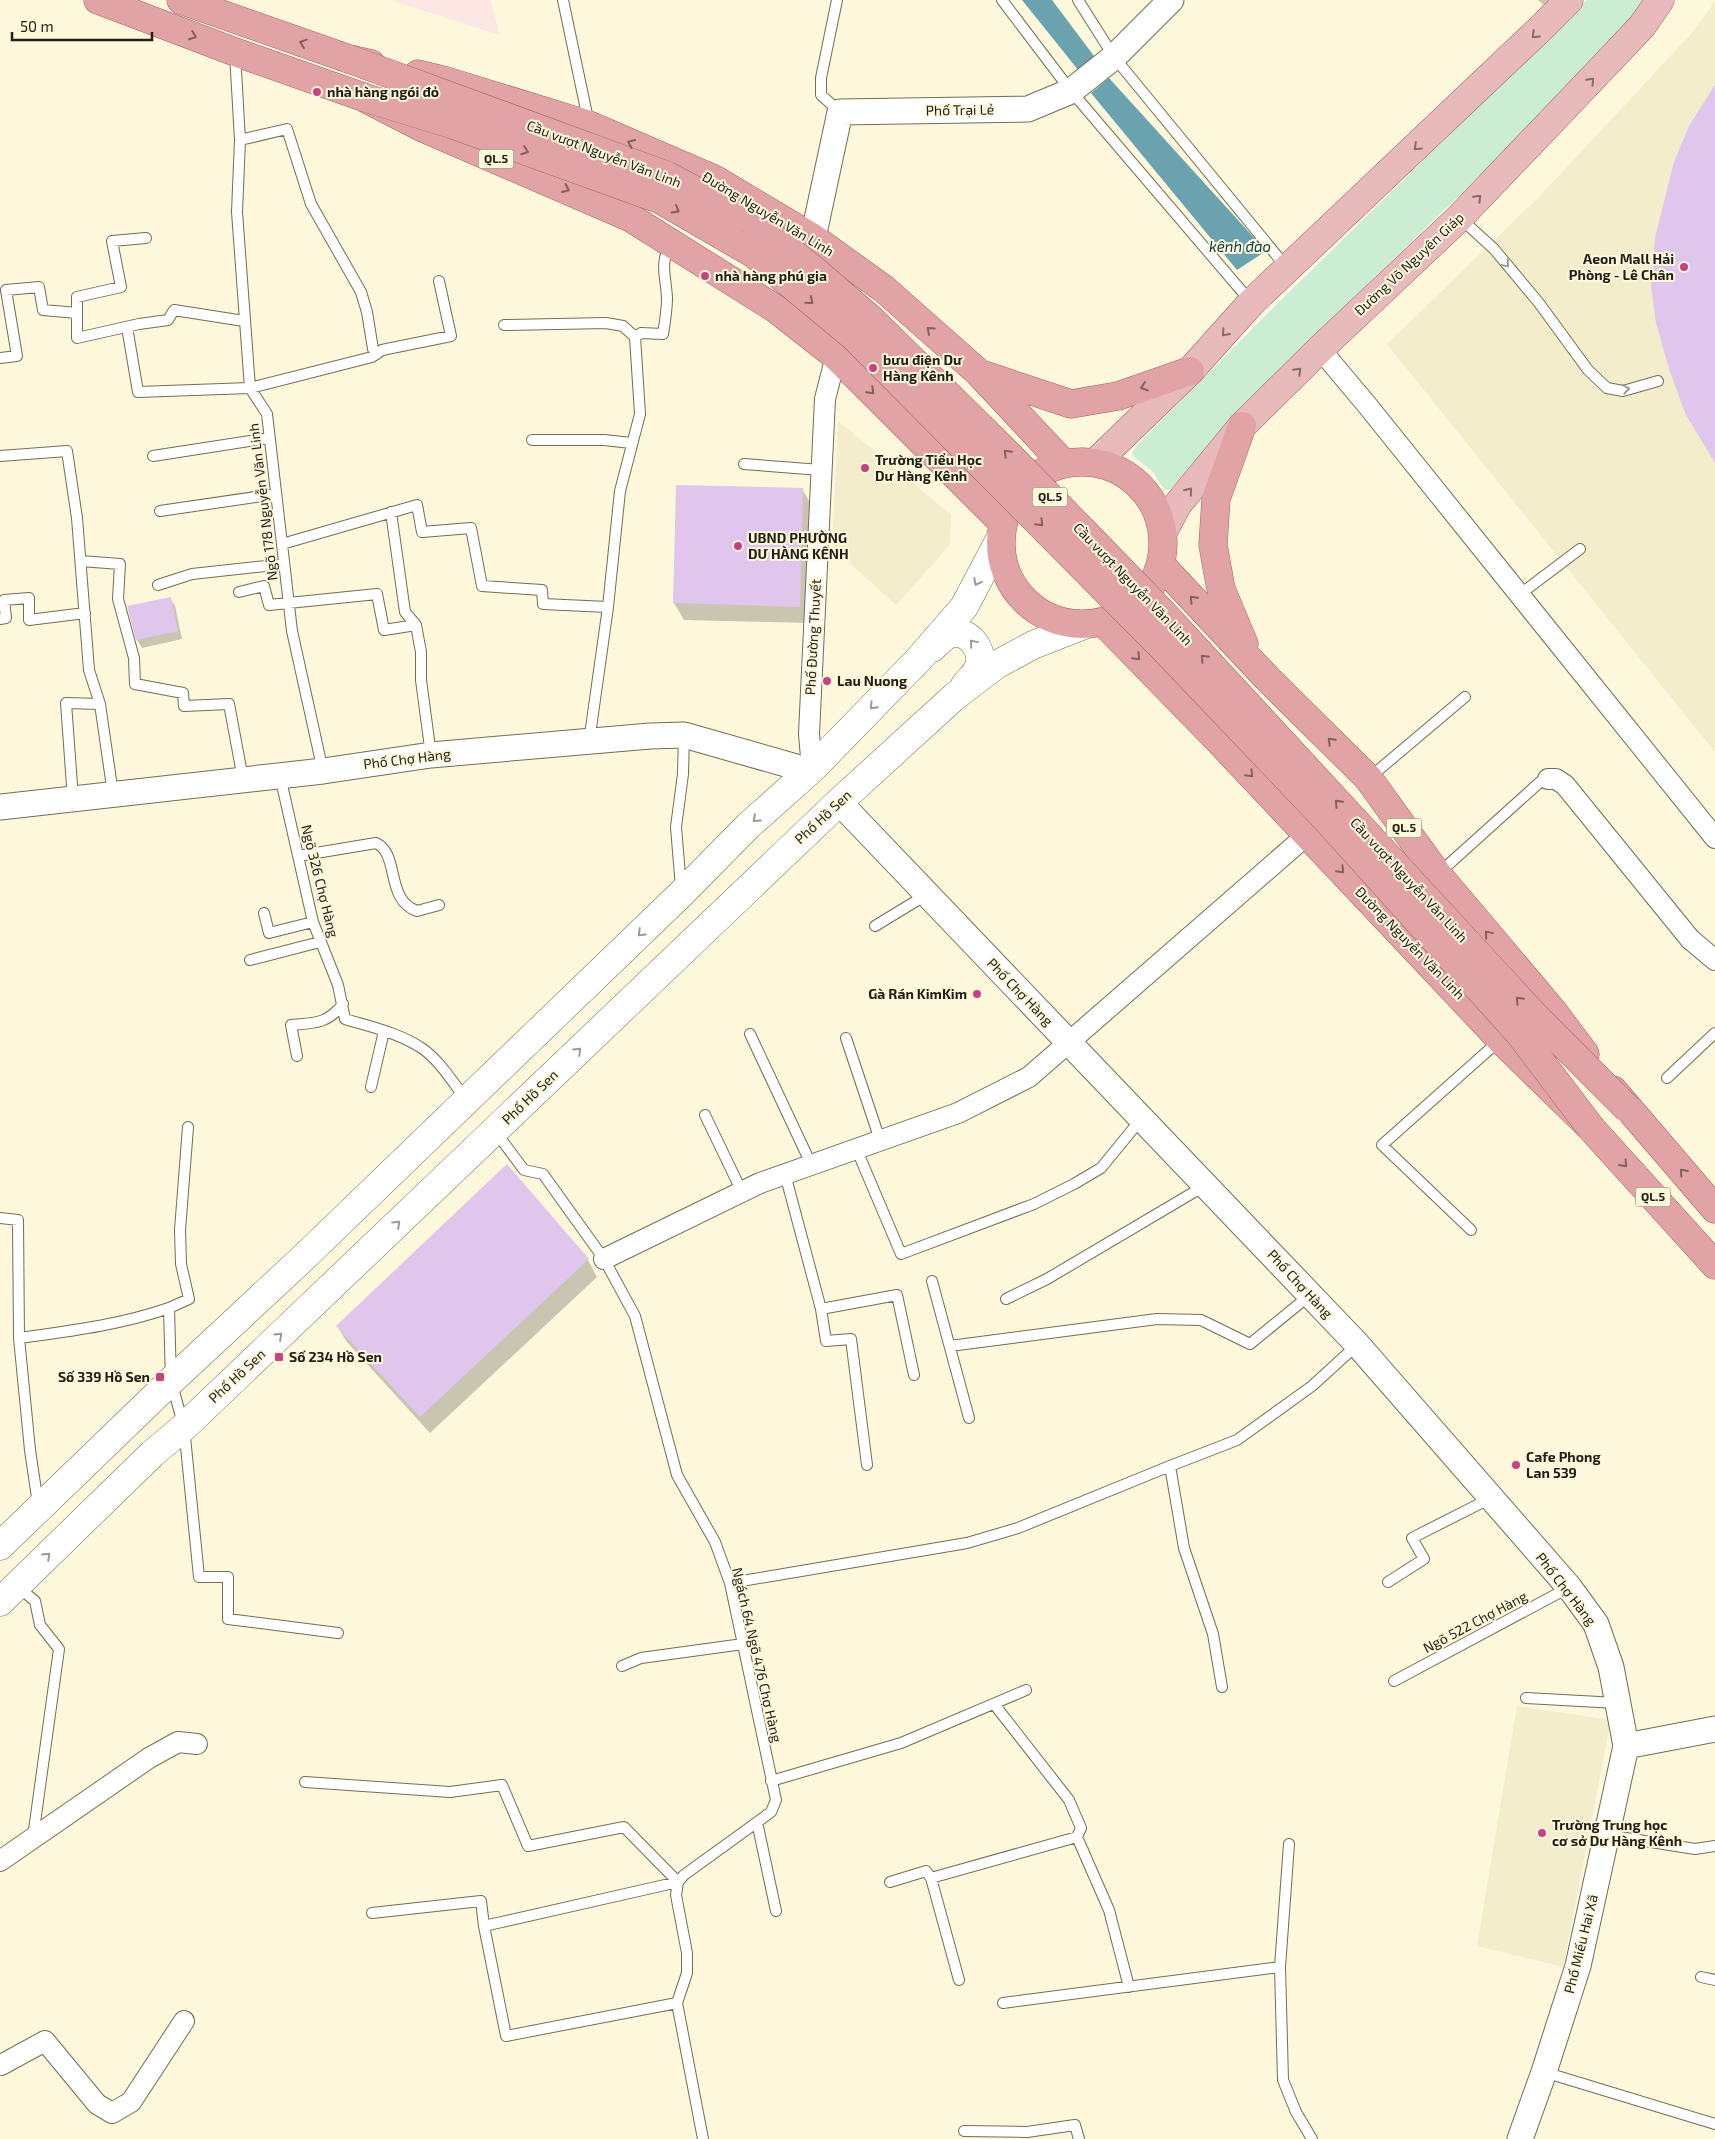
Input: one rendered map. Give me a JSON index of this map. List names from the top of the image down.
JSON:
{
  "streets": {
    "highway": ["Cầu vượt Nguyễn Văn Linh", "QL.5", "Đường Nguyễn Văn Linh"],
    "main road": ["Đường Võ Nguyên Giáp", "Phố Hồ Sen"],
    "street": [
      "Phố Trại Lẻ",
      "Phố Đường Thuyết",
      "Phố Chợ Hàng",
      "Phố Miếu Hai Xã"
    ],
    "lane": [
      "Ngõ 178 Nguyễn Văn Linh",
      "Ngõ 326 Chợ Hàng",
      "Ngõ 522 Chợ Hàng",
      "Ngách 64 Ngõ 476 Chợ Hàng"
    ]
  },
  "crossings": [
    ["Cầu vượt Nguyễn Văn Linh", "QL.5"],
    ["Cầu vượt Nguyễn Văn Linh", "Đường Nguyễn Văn Linh"],
    ["QL.5", "Đường Nguyễn Văn Linh"],
    ["QL.5", "Đường Võ Nguyên Giáp"],
    ["QL.5", "Ngõ 178 Nguyễn Văn Linh"],
    ["QL.5", "Phố Đường Thuyết"],
    ["QL.5", "Phố Hồ Sen"],
    ["Đường Nguyễn Văn Linh", "Đường Võ Nguyên Giáp"],
    ["Đường Nguyễn Văn Linh", "Phố Hồ Sen"],
    ["Đường Võ Nguyên Giáp", "Phố Hồ Sen"],
    ["Ngõ 178 Nguyễn Văn Linh", "Phố Chợ Hàng"],
    ["Phố Đường Thuyết", "Phố Chợ Hàng"],
    ["Phố Chợ Hàng", "Phố Hồ Sen"],
    ["Phố Chợ Hàng", "Ngõ 326 Chợ Hàng"],
    ["Phố Chợ Hàng", "Ngõ 522 Chợ Hàng"],
    ["Phố Chợ Hàng", "Phố Miếu Hai Xã"],
    ["Phố Hồ Sen", "Ngách 64 Ngõ 476 Chợ Hàng"]
  ],
  "water": ["kênh đào"],
  "places": {
    "other": [
      "nhà hàng ngói đỏ",
      "Aeon Mall Hải Phòng - Lê Chân",
      "nhà hàng phú gia",
      "bưu điện Dư Hàng Kênh",
      "Trường Tiểu Học Dư Hàng Kênh",
      "UBND PHƯỜNG DƯ HÀNG KÊNH",
      "Lau Nuong",
      "Gà Rán KimKim",
      "Cafe Phong Lan 539",
      "Trường Trung học cơ sở Dư Hàng Kênh"
    ],
    "transit": ["Số 234 Hồ Sen", "Số 339 Hồ Sen"]
  },
  "scale_bar": "50 m"
}
